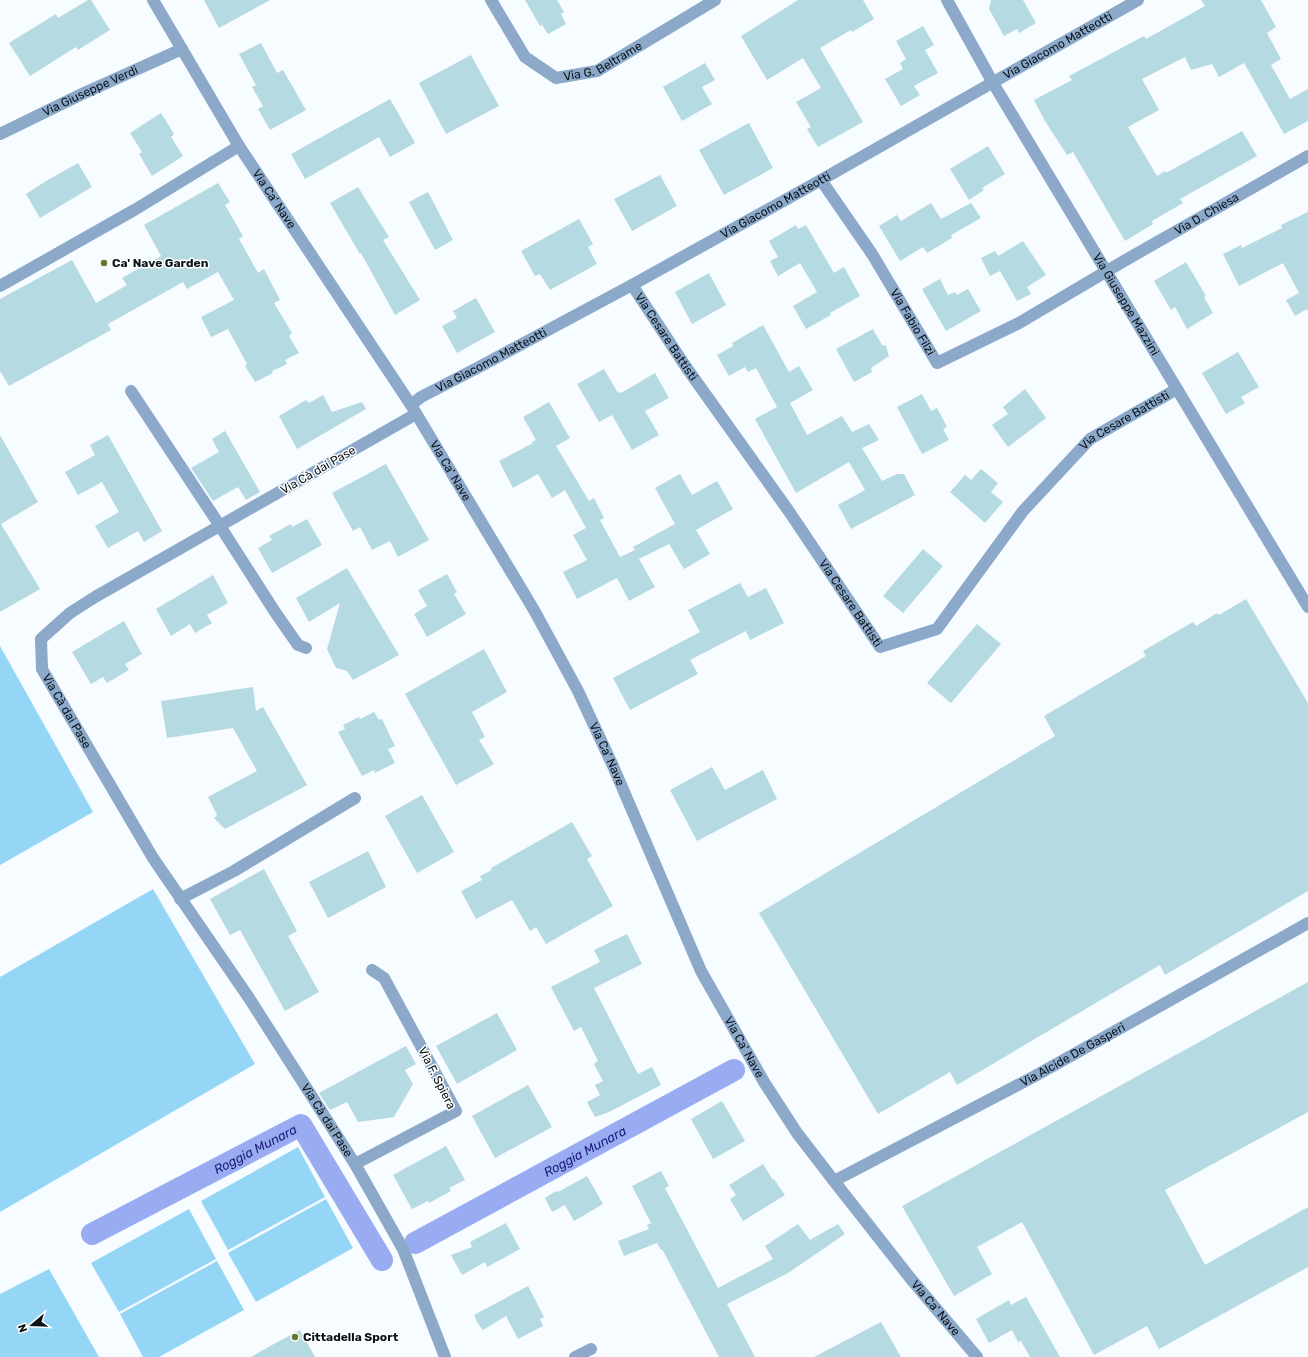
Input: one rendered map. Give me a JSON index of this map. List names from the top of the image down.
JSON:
{
  "streets": {
    "street": [
      "Via Giacomo Matteotti",
      "Via G. Beltrame",
      "Via Giuseppe Verdi",
      "Via Ca' Nave",
      "Via D. Chiesa",
      "Via Giuseppe Mazzini",
      "Via Fabio Filzi",
      "Via Cesare Battisti",
      "Via Cà dai Pase",
      "Via Alcide De Gasperi",
      "Via F. Spiera"
    ]
  },
  "crossings": [
    ["Via Giacomo Matteotti", "Via Ca' Nave"],
    ["Via Giacomo Matteotti", "Via Giuseppe Mazzini"],
    ["Via Giacomo Matteotti", "Via Fabio Filzi"],
    ["Via Giacomo Matteotti", "Via Cesare Battisti"],
    ["Via Giacomo Matteotti", "Via Cà dai Pase"],
    ["Via Giuseppe Verdi", "Via Ca' Nave"],
    ["Via Ca' Nave", "Via Cà dai Pase"],
    ["Via Ca' Nave", "Via Alcide De Gasperi"],
    ["Via D. Chiesa", "Via Giuseppe Mazzini"],
    ["Via D. Chiesa", "Via Fabio Filzi"],
    ["Via Giuseppe Mazzini", "Via Fabio Filzi"],
    ["Via Giuseppe Mazzini", "Via Cesare Battisti"],
    ["Via Cà dai Pase", "Via F. Spiera"]
  ],
  "water": ["Roggia Munara"],
  "places": ["Ca' Nave Garden", "Cittadella Sport"],
  "north": "left"
}
